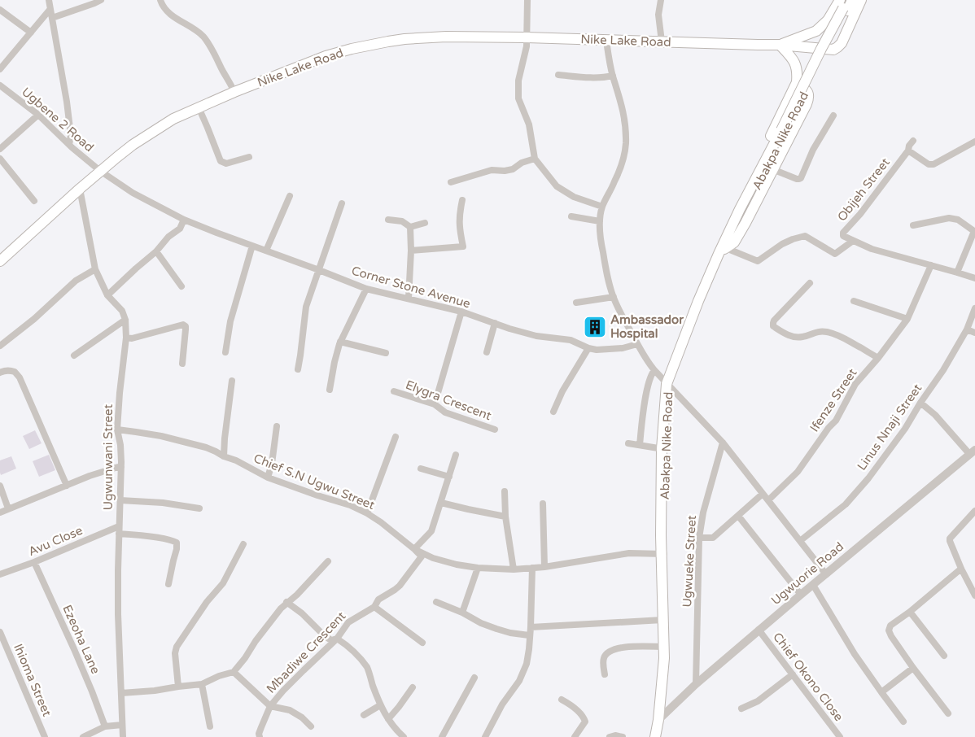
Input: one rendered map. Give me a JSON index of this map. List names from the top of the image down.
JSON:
{
  "streets": {
    "main road": ["Nike Lake Road", "Abakpa Nike Road"],
    "street": [
      "Ugbene 2 Road",
      "Obijeh Street",
      "Corner Stone Avenue",
      "Elygra Crescent",
      "Ifenze Street",
      "Linus Nnaji Street",
      "Ugwunwani Street",
      "Chief S.N Ugwu Street",
      "Avu Close",
      "Ugwueke Street",
      "Ugwuorie Road",
      "Ezeoha Lane",
      "Mbadiwe Crescent",
      "Chief Okono Close",
      "Ihioma Street"
    ]
  },
  "crossings": [
    ["Nike Lake Road", "Ugbene 2 Road"],
    ["Nike Lake Road", "Corner Stone Avenue"],
    ["Nike Lake Road", "Ugwunwani Street"],
    ["Ugbene 2 Road", "Corner Stone Avenue"],
    ["Abakpa Nike Road", "Chief S.N Ugwu Street"],
    ["Abakpa Nike Road", "Ugwuorie Road"],
    ["Ugwunwani Street", "Chief S.N Ugwu Street"],
    ["Ugwunwani Street", "Avu Close"],
    ["Chief S.N Ugwu Street", "Mbadiwe Crescent"],
    ["Avu Close", "Ezeoha Lane"],
    ["Ugwueke Street", "Ugwuorie Road"],
    ["Ugwuorie Road", "Chief Okono Close"]
  ],
  "places": {
    "building": ["Ambassador Hospital"]
  }
}
